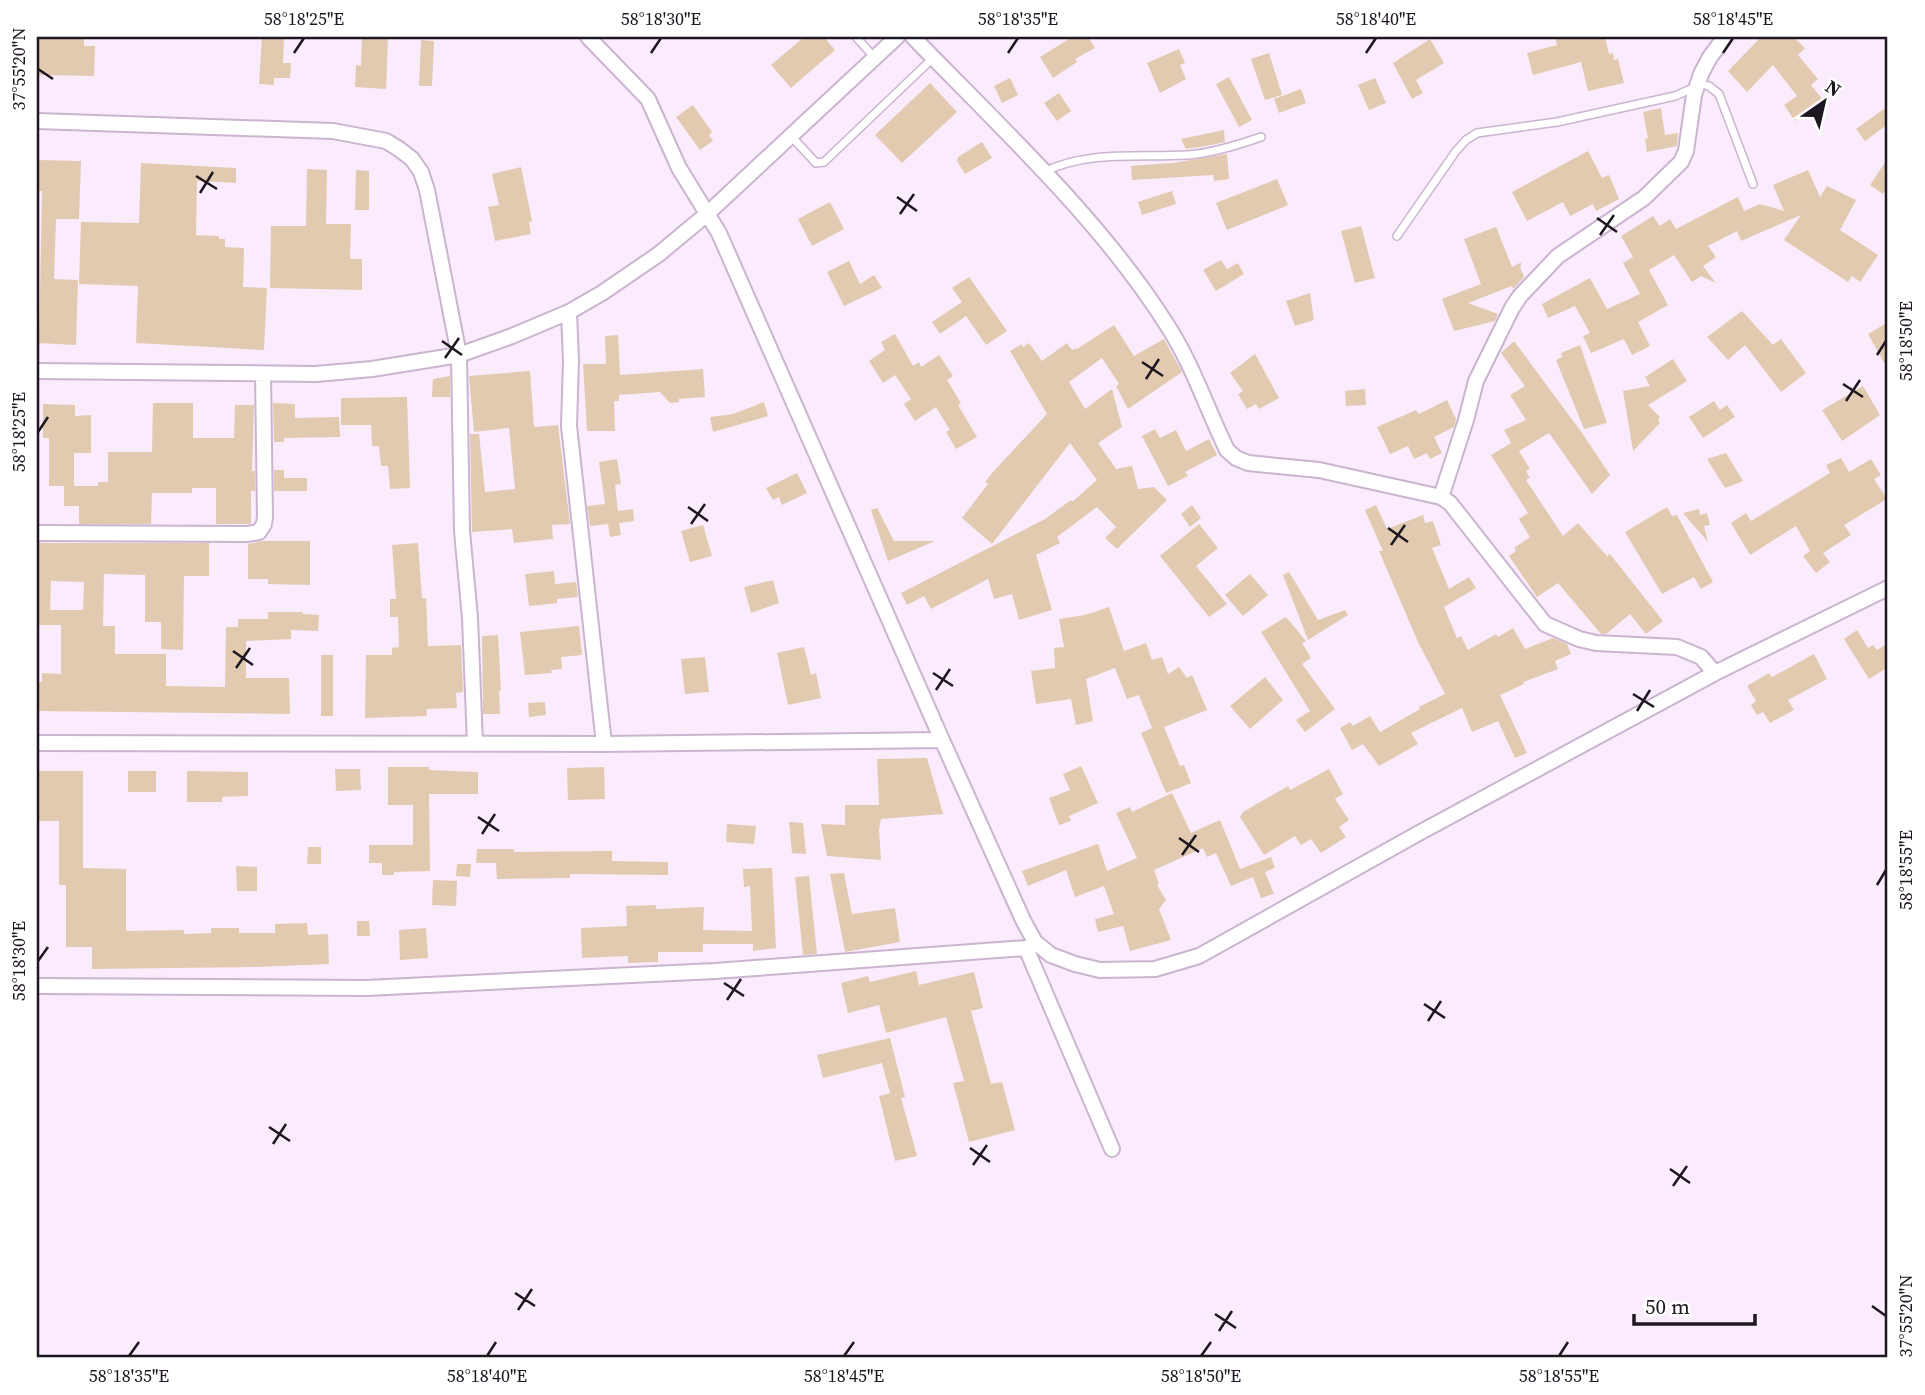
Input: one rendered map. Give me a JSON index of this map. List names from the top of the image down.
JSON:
{
  "scale_bar": "50 m",
  "north": "top right",
  "coordinates": [
    "58°18'25\"E",
    "58°18'30\"E",
    "58°18'35\"E",
    "58°18'40\"E",
    "58°18'45\"E",
    "37°55'20\"N",
    "58°18'50\"E",
    "58°18'55\"E"
  ]
}
